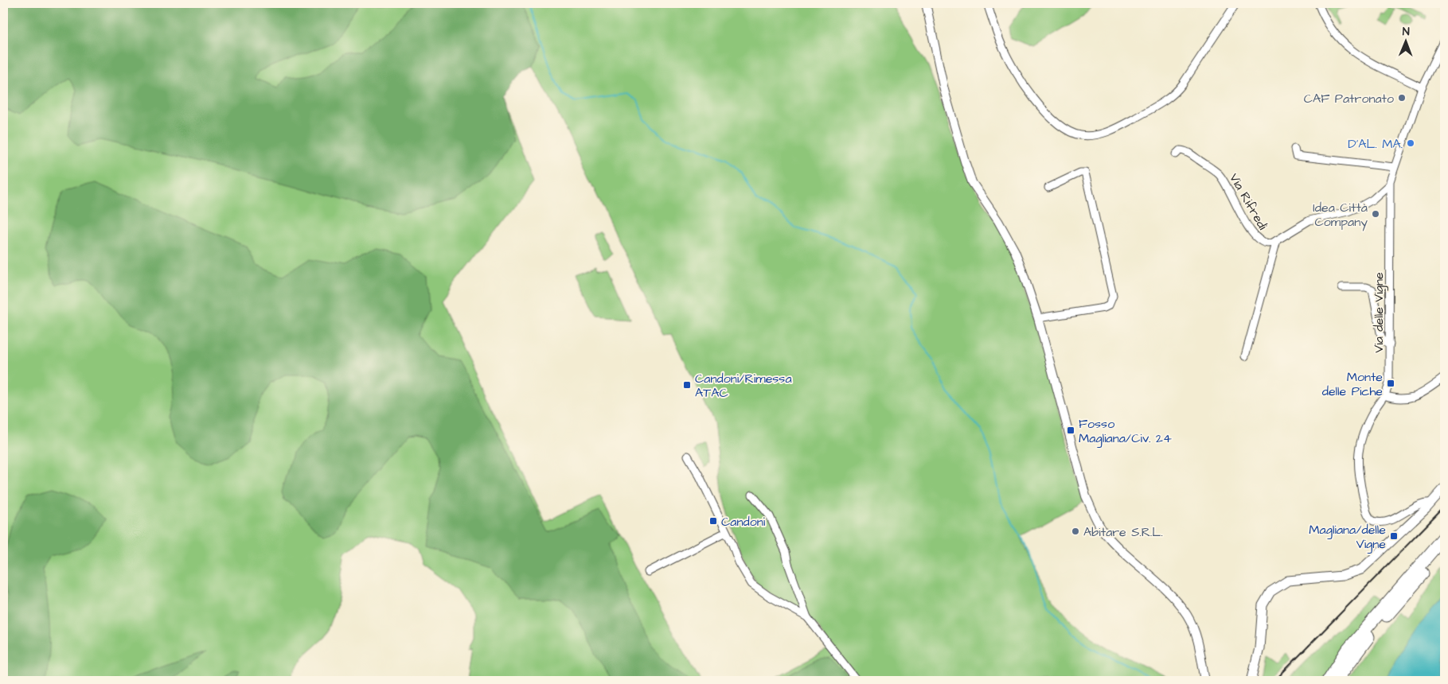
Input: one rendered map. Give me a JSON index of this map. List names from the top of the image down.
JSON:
{
  "streets": {
    "street": ["Via Rifredi", "Via delle Vigne"]
  },
  "crossings": [
    ["Via Rifredi", "Via delle Vigne"]
  ],
  "places": {
    "other": [
      "CAF Patronato",
      "D'AL. MA.",
      "Idea Città Company",
      "Abitare S.R.L."
    ],
    "transit": [
      "Monte delle Piche",
      "Candoni/Rimessa ATAC",
      "Fosso Magliana/Civ. 24",
      "Candoni",
      "Magliana/delle Vigne"
    ]
  },
  "north": "top"
}
